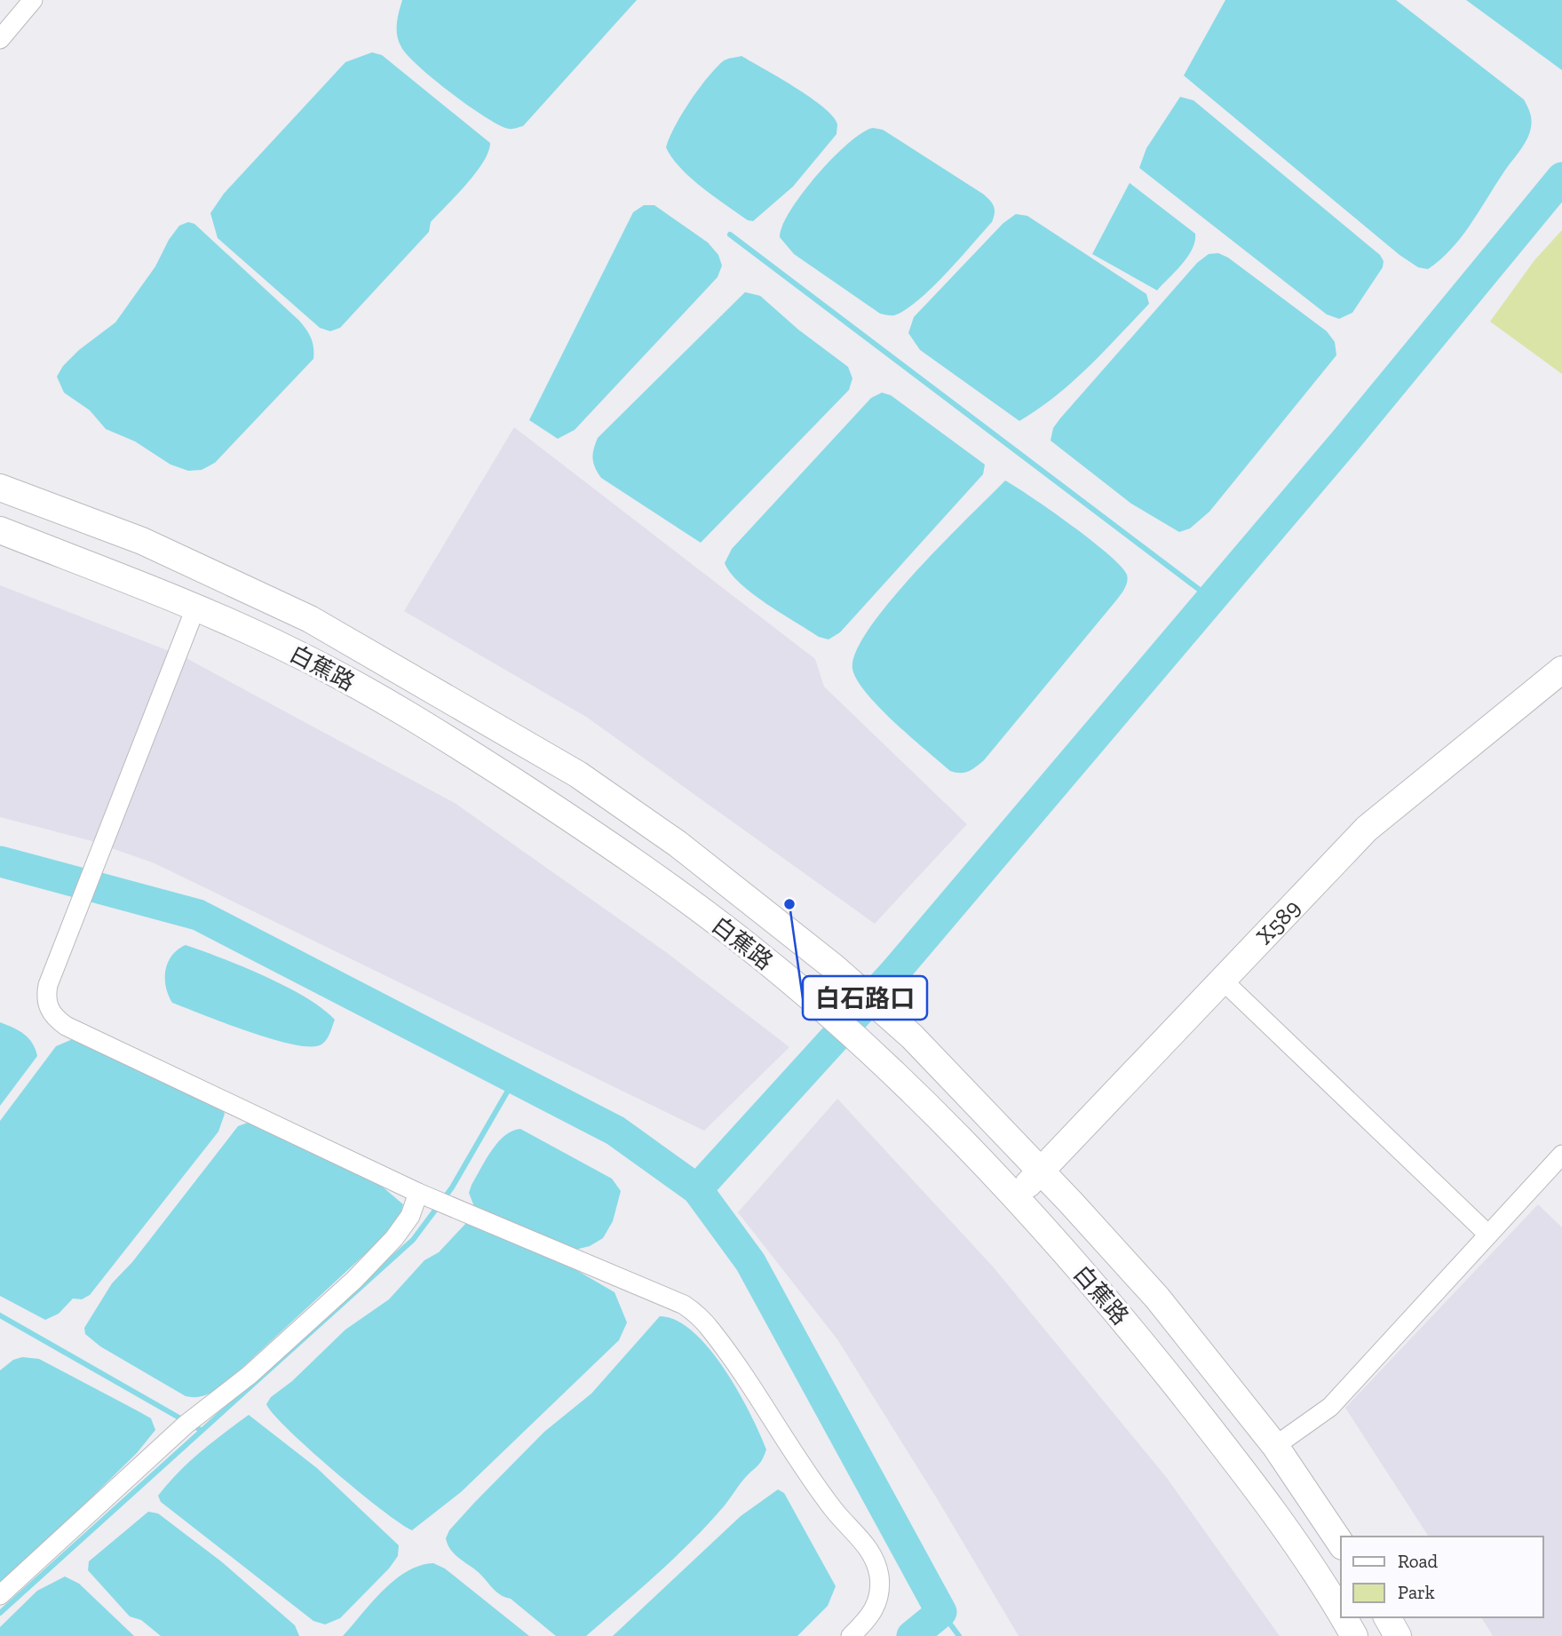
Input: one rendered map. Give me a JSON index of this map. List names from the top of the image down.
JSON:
{
  "streets": {
    "main road": ["白蕉路", "X589"]
  },
  "crossings": [
    ["白蕉路", "X589"]
  ],
  "places": ["白石路口"],
  "legend": ["Road", "Park"]
}
